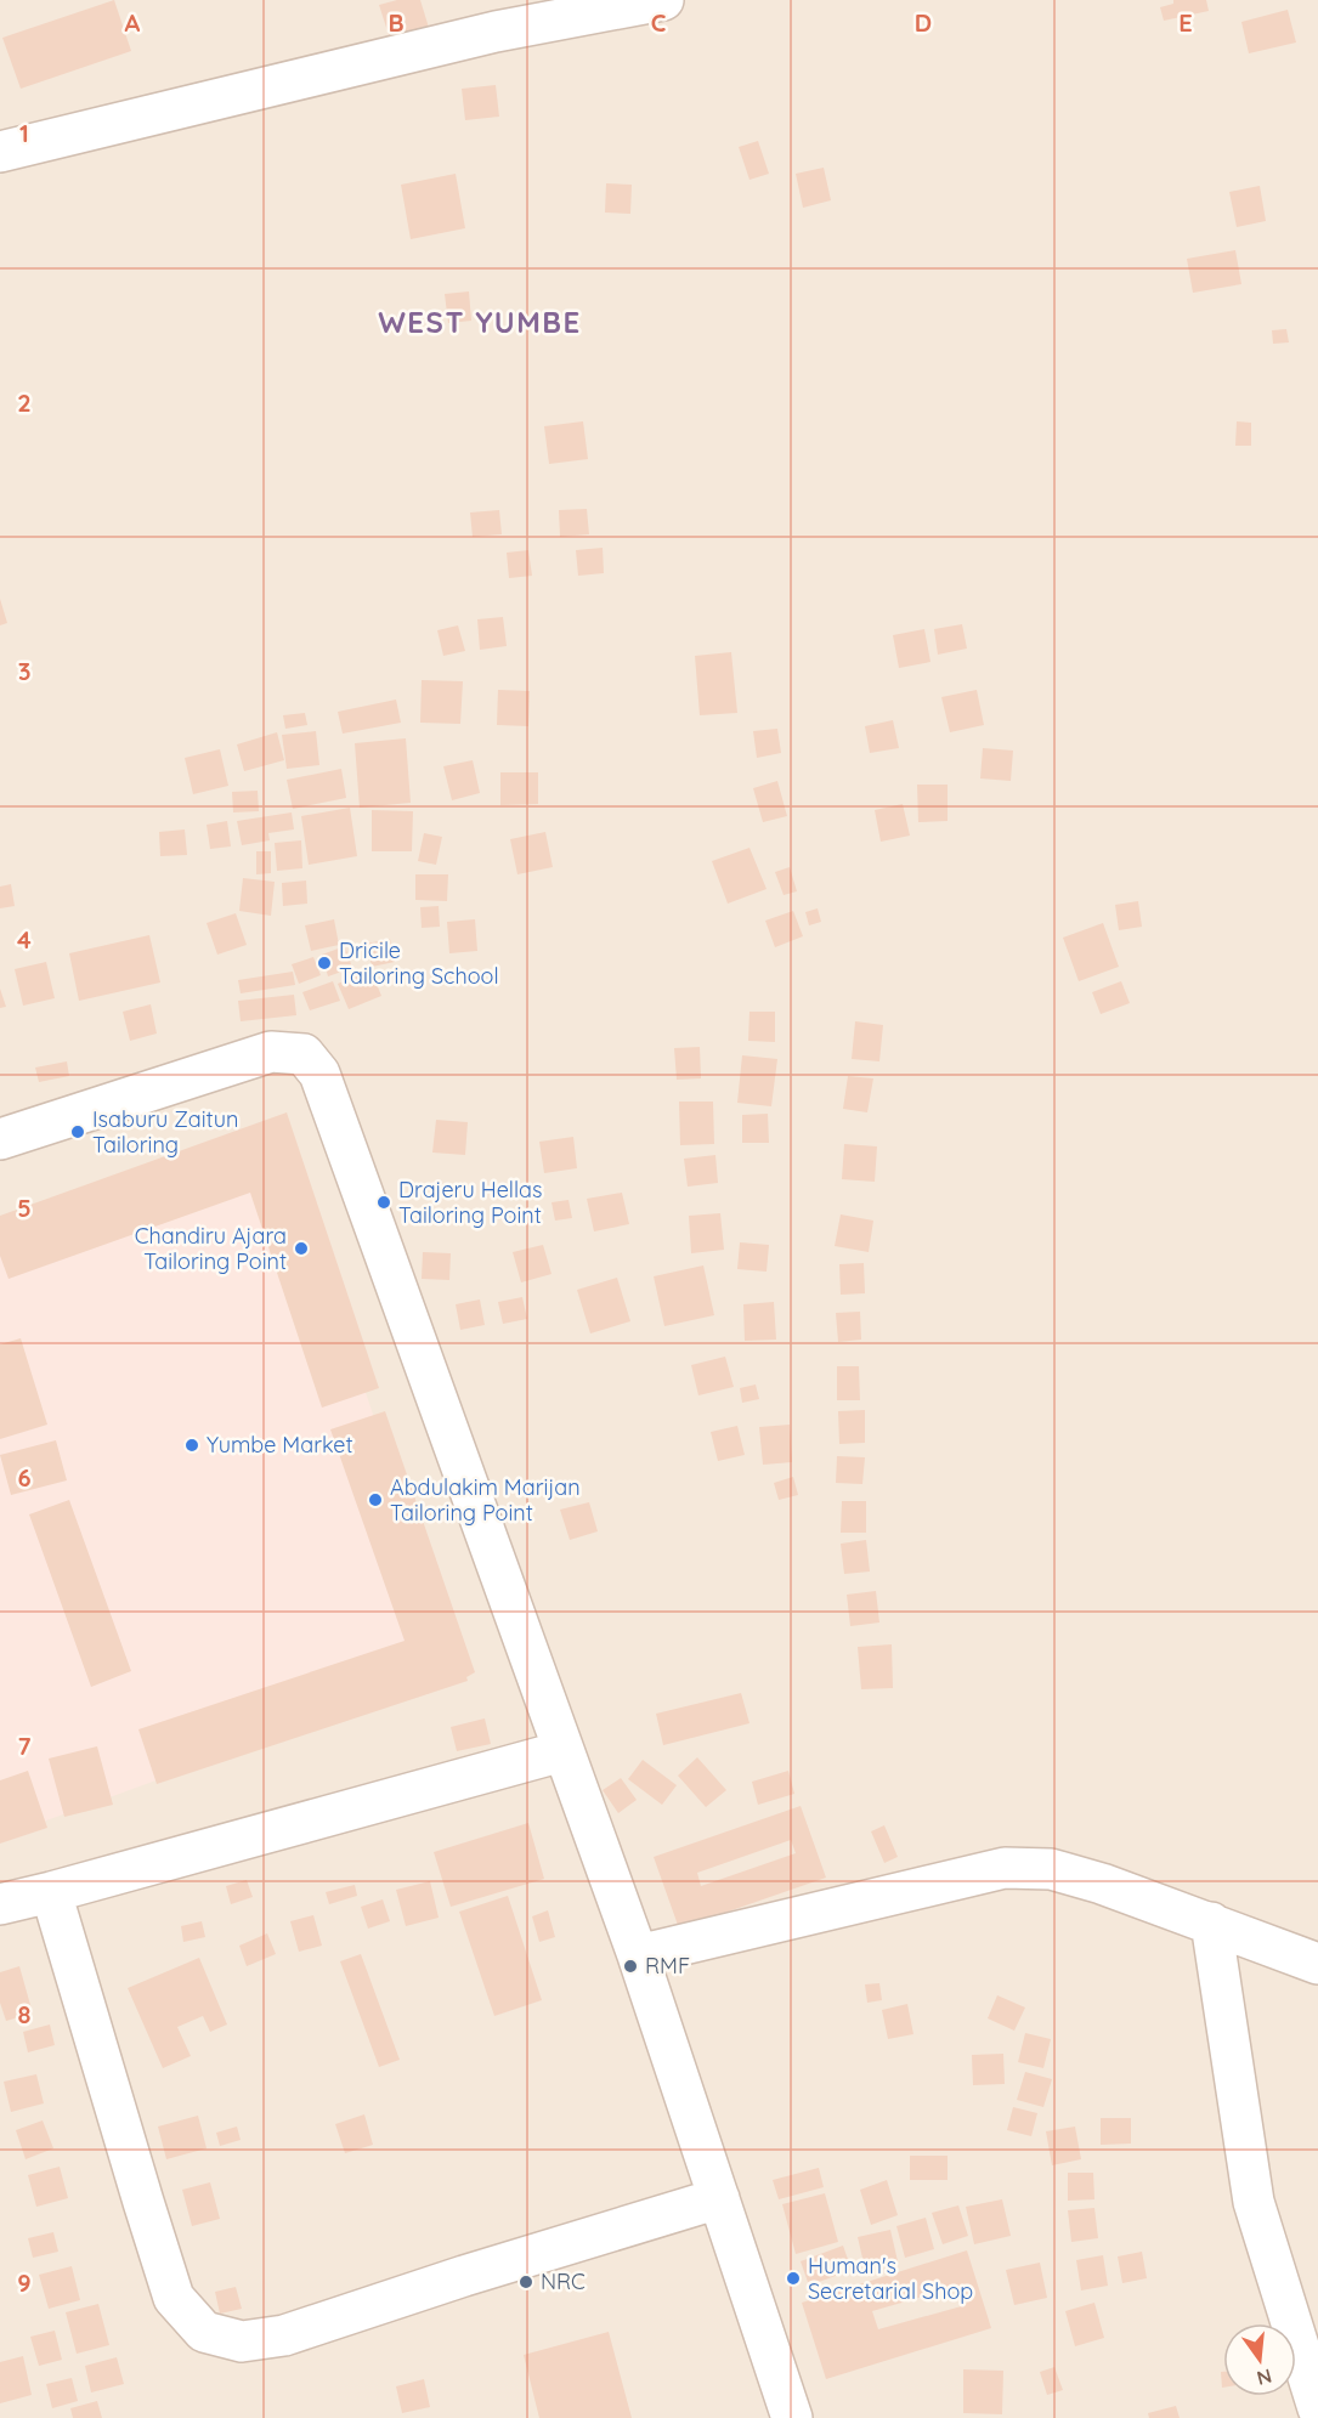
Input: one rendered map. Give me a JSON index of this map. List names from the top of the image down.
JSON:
{
  "districts": ["WEST YUMBE"],
  "places": [
    "Dricile Tailoring School",
    "Isaburu Zaitun Tailoring",
    "Drajeru Hellas Tailoring Point",
    "Chandiru Ajara Tailoring Point",
    "Yumbe Market",
    "Abdulakim Marijan Tailoring Point",
    "RMF",
    "Human's Secretarial Shop",
    "NRC"
  ],
  "north": "bottom",
  "grid": {
    "columns": [
      "A",
      "B",
      "C",
      "D",
      "E"
    ],
    "rows": [
      "1",
      "2",
      "3",
      "4",
      "5",
      "6",
      "7",
      "8",
      "9"
    ]
  }
}
